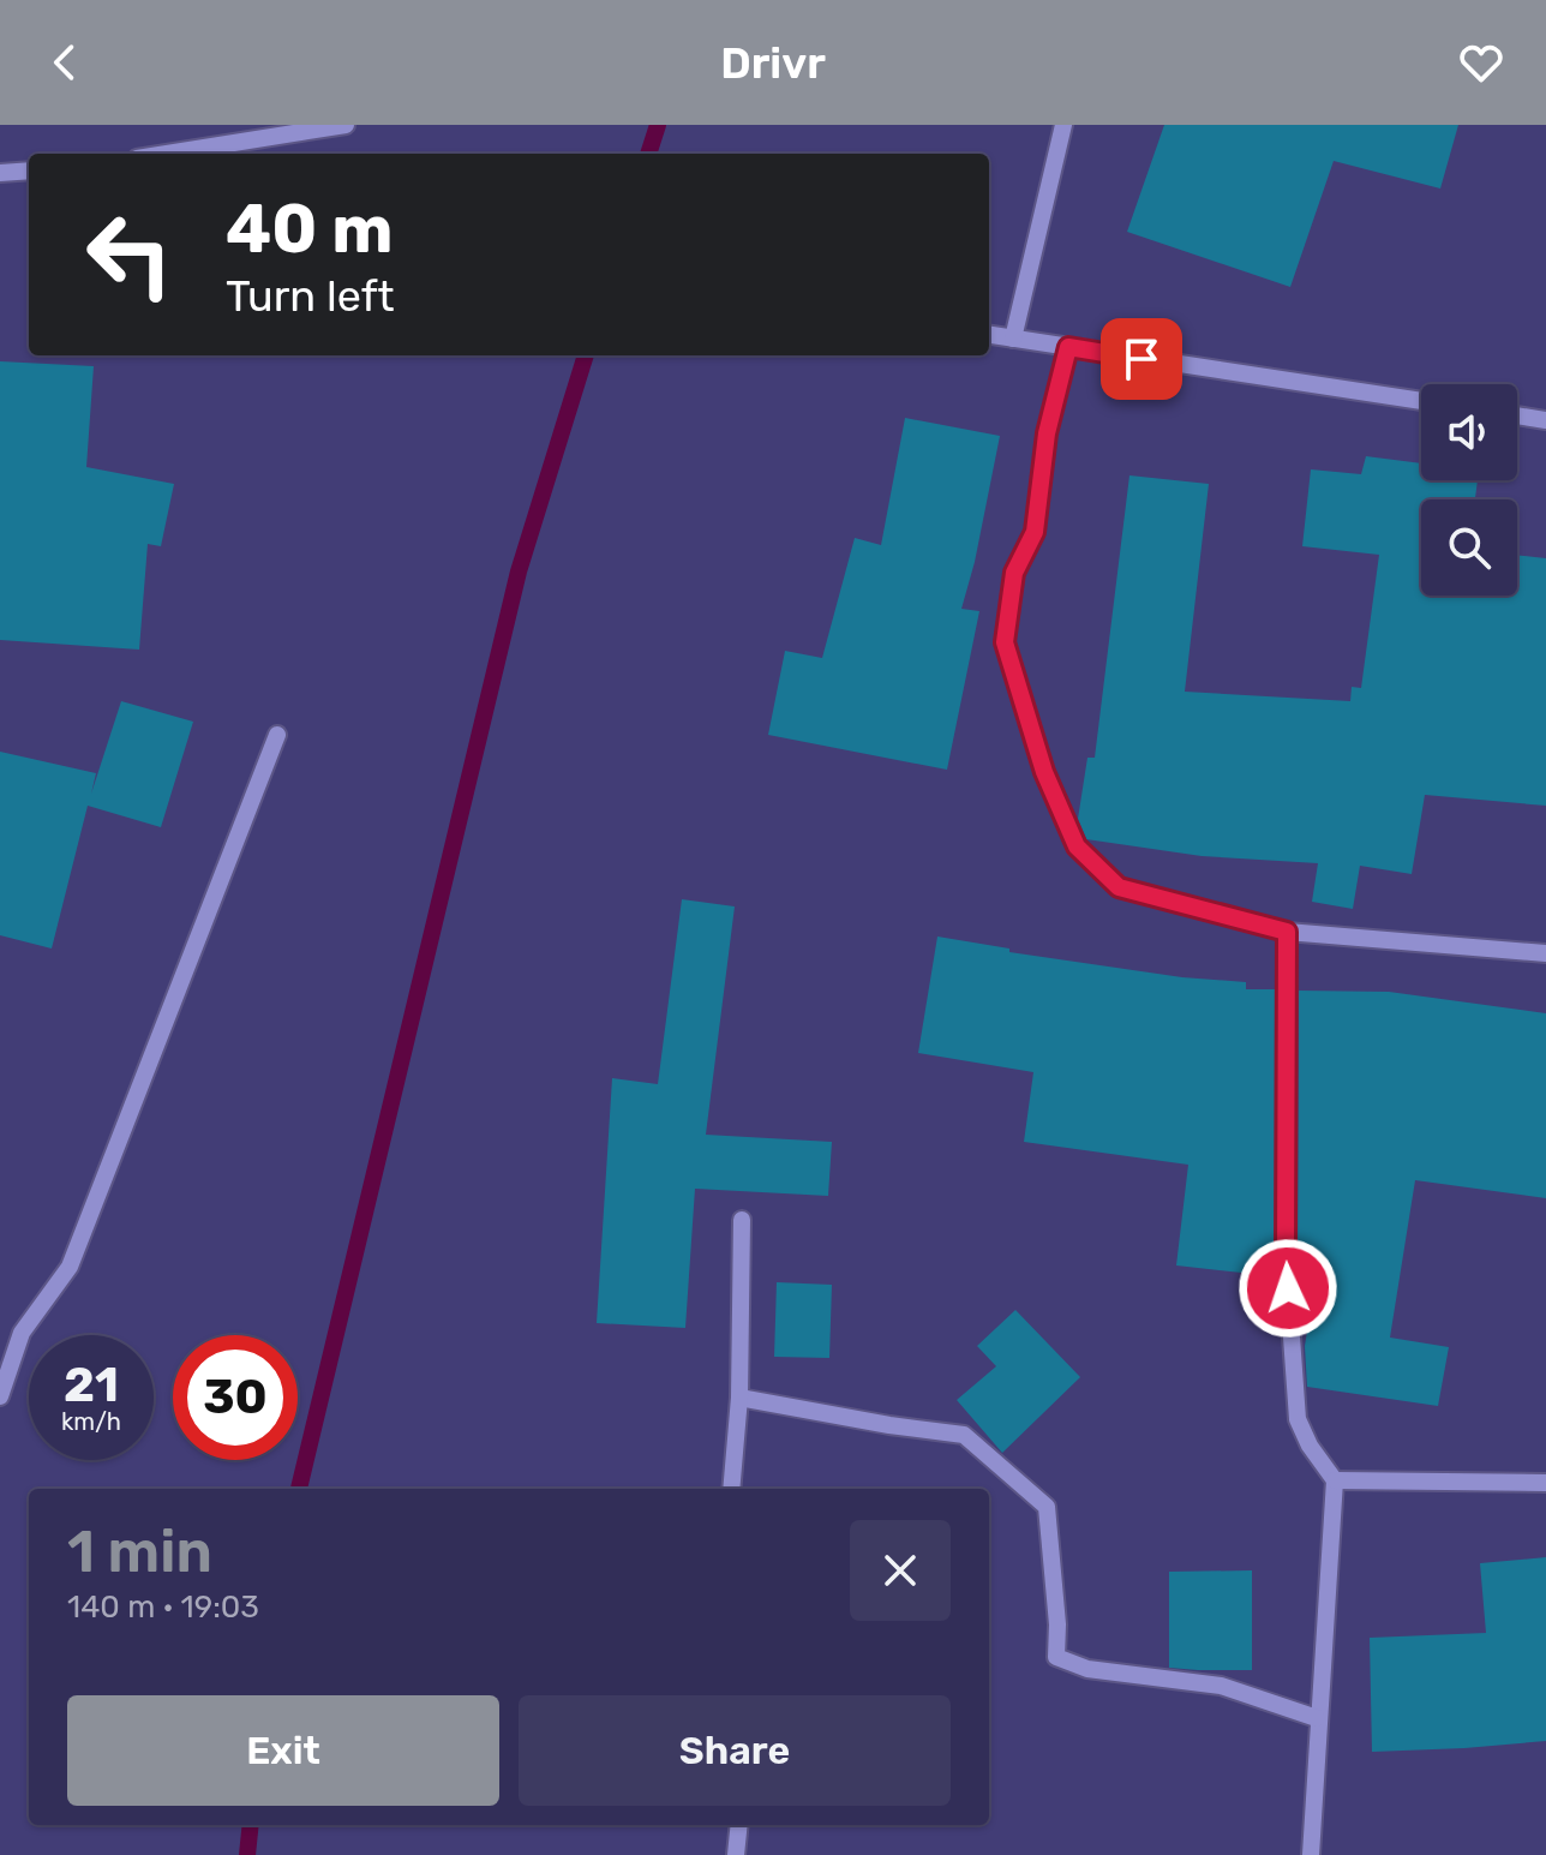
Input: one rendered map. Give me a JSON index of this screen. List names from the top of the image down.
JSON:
{
  "page": {
    "header": "Drivr",
    "turn": ["40 m", "Turn left"],
    "speed": "21 km/h",
    "limit": "30",
    "heading": ["1 min", "140 m · 19:03"],
    "buttons": ["Exit", "Share"]
  }
}
